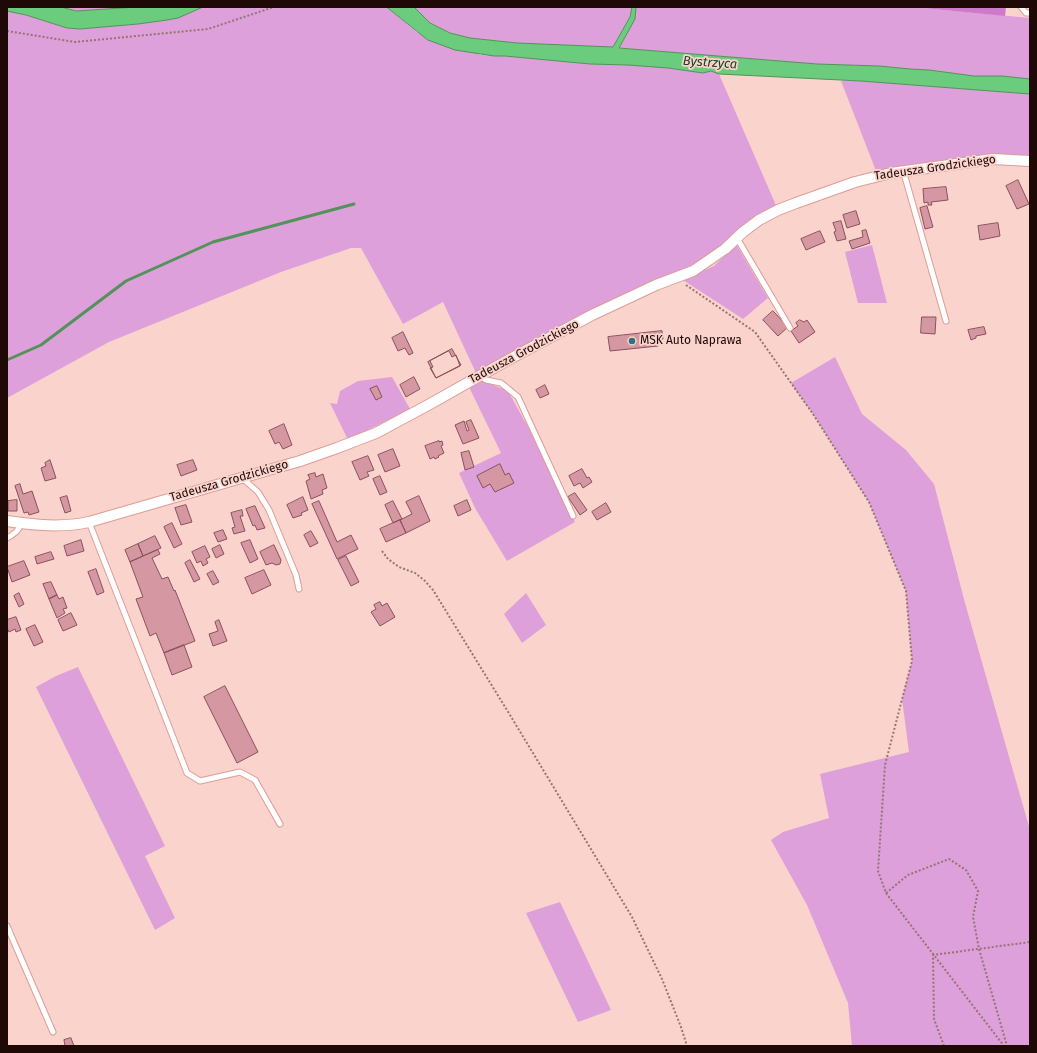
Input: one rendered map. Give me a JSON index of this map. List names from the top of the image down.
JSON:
{
  "streets": {
    "street": ["Tadeusza Grodzickiego"]
  },
  "water": ["Bystrzyca"],
  "places": ["MSK Auto Naprawa"]
}
